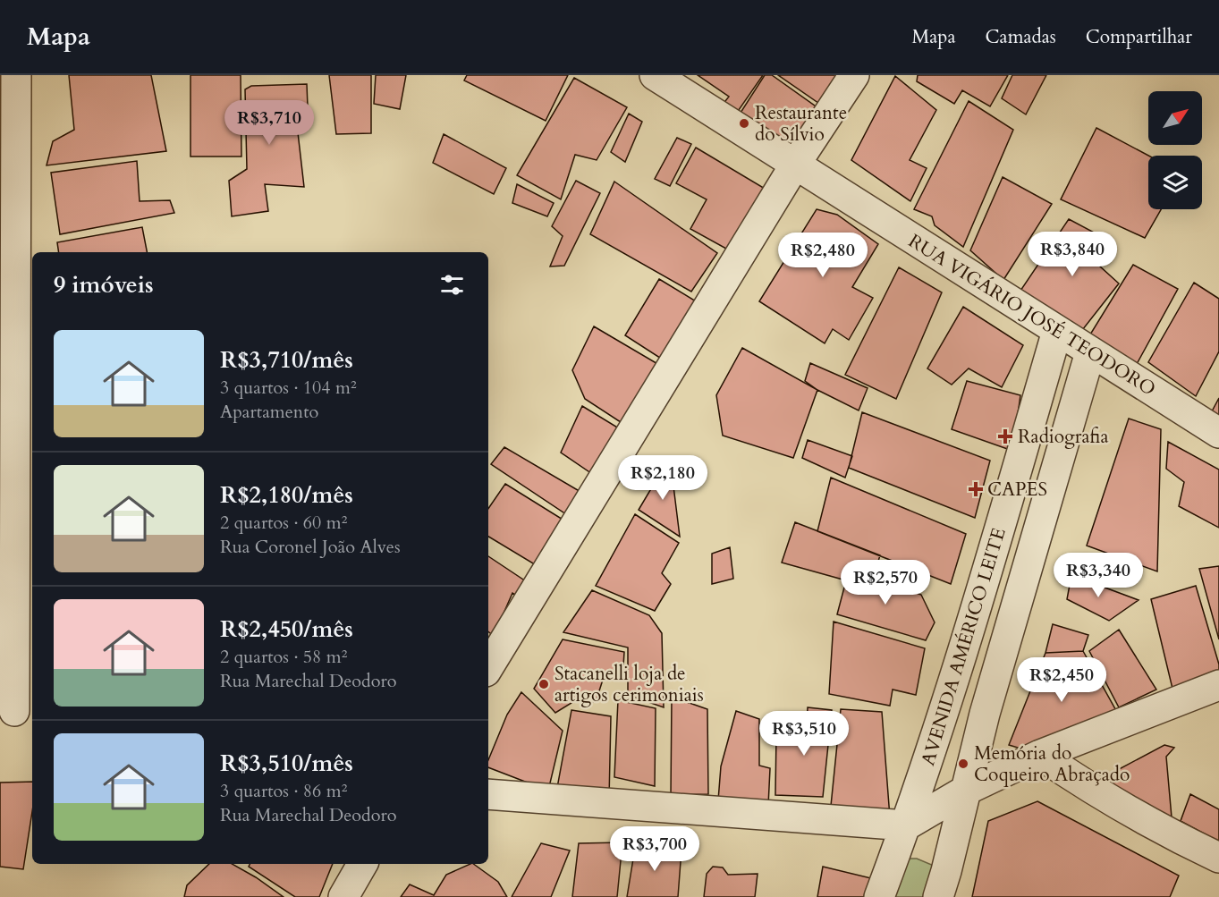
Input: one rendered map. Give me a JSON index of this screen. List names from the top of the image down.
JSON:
{
  "streets": {
    "street": ["RUA VIGÁRIO JOSÉ TEODORO", "AVENIDA AMÉRICO LEITE"]
  },
  "crossings": [
    ["RUA VIGÁRIO JOSÉ TEODORO", "AVENIDA AMÉRICO LEITE"]
  ],
  "places": {
    "other": ["Restaurante do Sílvio", "Stacanelli loja de artigos cerimoniais", "Memória do Coqueiro Abraçado"],
    "health": ["Radiografia", "CAPES"]
  },
  "north": "top right",
  "page": {
    "header": "Mapa",
    "nav": ["Mapa", "Camadas", "Compartilhar"],
    "price": [
      "R$3,710",
      "R$3,840",
      "R$2,480",
      "R$2,180",
      "R$3,340",
      "R$2,570",
      "R$2,450",
      "R$3,510",
      "R$3,700"
    ],
    "heading": "9 imóveis",
    "list": [
      {
        "name": "R$3,710/mês",
        "note": "3 quartos · 104 m² · Apartamento"
      },
      {
        "name": "R$2,180/mês",
        "note": "2 quartos · 60 m² · Rua Coronel João Alves"
      },
      {
        "name": "R$2,450/mês",
        "note": "2 quartos · 58 m² · Rua Marechal Deodoro"
      },
      {
        "name": "R$3,510/mês",
        "note": "3 quartos · 86 m² · Rua Marechal Deodoro"
      }
    ]
  }
}
